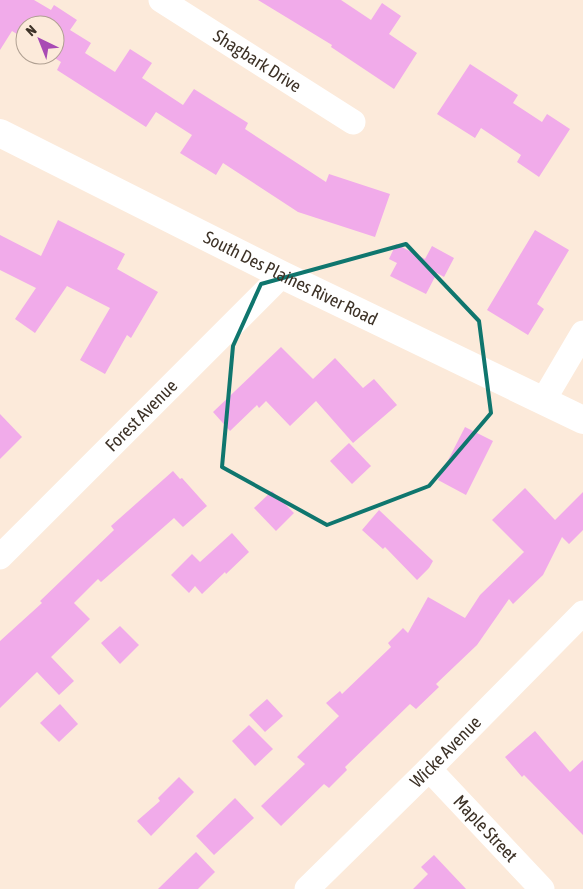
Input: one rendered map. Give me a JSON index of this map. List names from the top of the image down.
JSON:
{
  "streets": {
    "main road": ["South Des Plaines River Road"],
    "street": [
      "Shagbark Drive",
      "Forest Avenue",
      "Wicke Avenue",
      "Maple Street"
    ]
  },
  "crossings": [
    ["South Des Plaines River Road", "Forest Avenue"],
    ["Wicke Avenue", "Maple Street"]
  ],
  "north": "top left"
}
